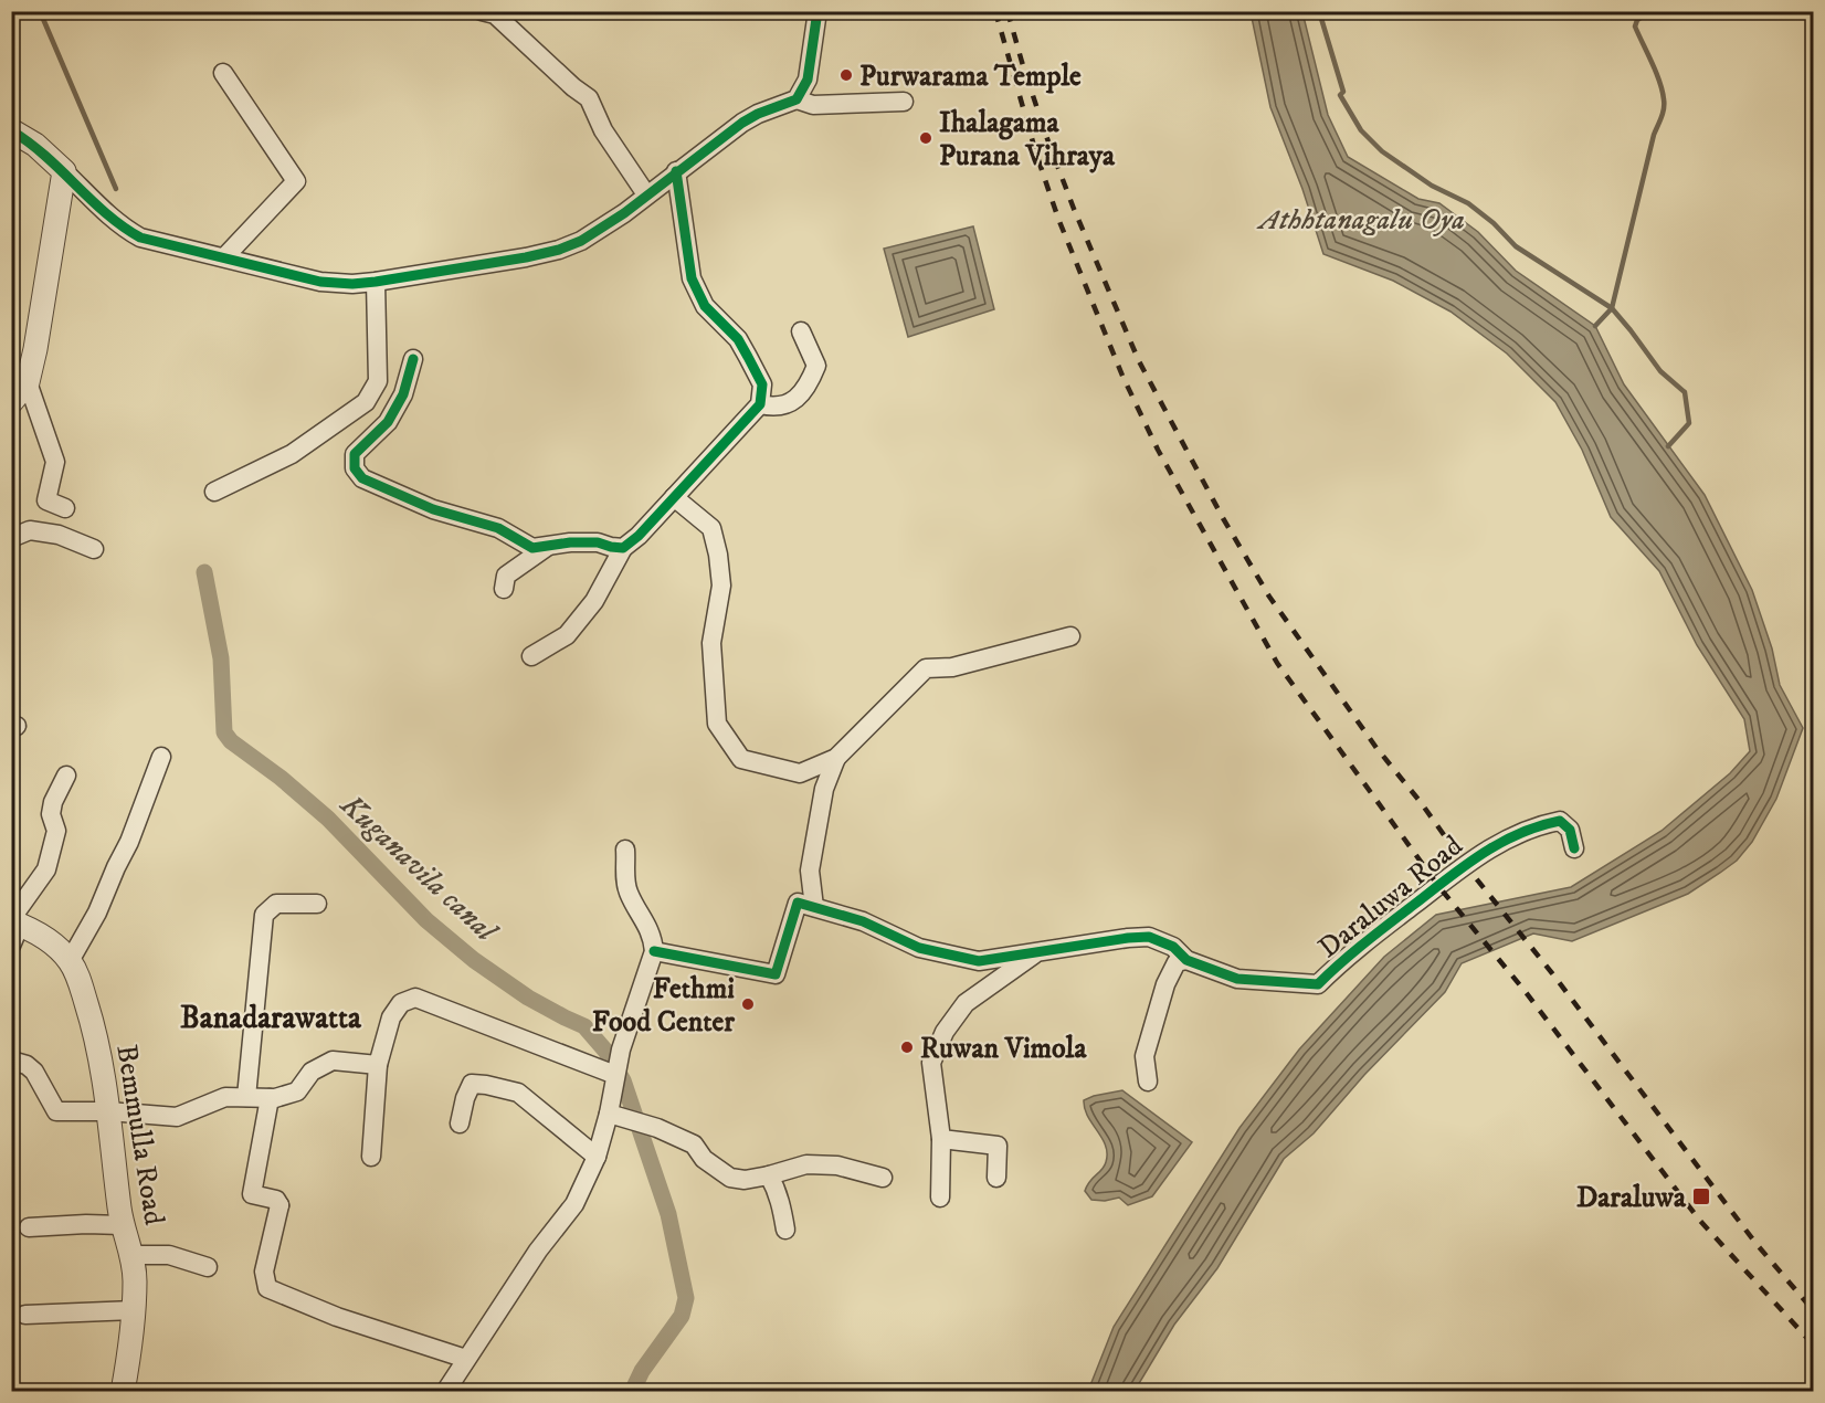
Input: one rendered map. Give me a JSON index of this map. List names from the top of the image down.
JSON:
{
  "streets": {
    "street": ["Daraluwa Road", "Bemmulla Road"]
  },
  "districts": ["Banadarawatta"],
  "water": ["Athhtanagalu Oya", "Kuganavila canal"],
  "places": {
    "other": [
      "Purwarama Temple",
      "Ihalagama Purana Vihraya",
      "Fethmi Food Center",
      "Ruwan Vimola"
    ],
    "transit": ["Daraluwa"]
  }
}
